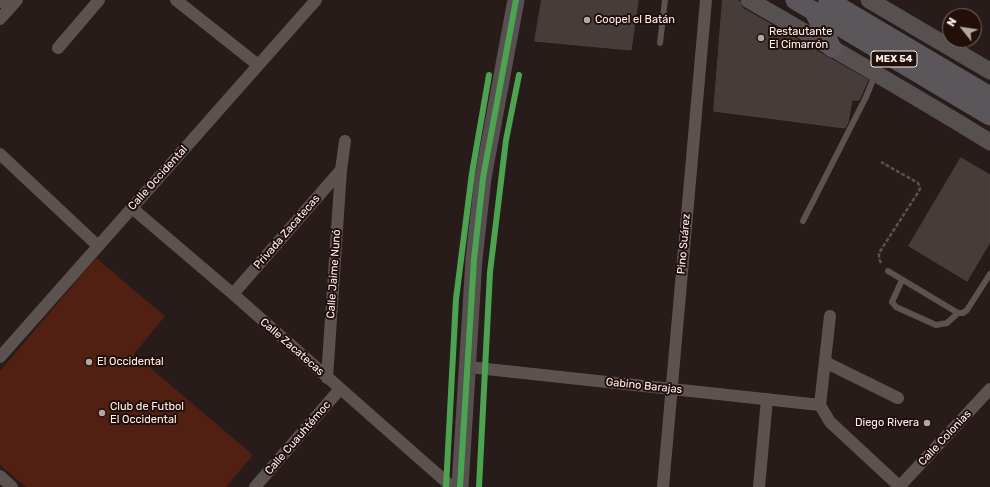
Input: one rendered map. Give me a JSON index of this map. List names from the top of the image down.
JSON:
{
  "streets": {
    "main road": ["MEX 54"],
    "street": [
      "Calle Occidental",
      "Privada Zacatecas",
      "Pino Suárez",
      "Calle Jaime Nunó",
      "Calle Zacatecas",
      "Gabino Barajas",
      "Calle Cuauhtémoc",
      "Calle Colonias"
    ]
  },
  "crossings": [
    ["Calle Occidental", "Calle Zacatecas"],
    ["Privada Zacatecas", "Calle Jaime Nunó"],
    ["Privada Zacatecas", "Calle Zacatecas"],
    ["Pino Suárez", "Gabino Barajas"],
    ["Calle Jaime Nunó", "Calle Zacatecas"],
    ["Calle Zacatecas", "Calle Cuauhtémoc"]
  ],
  "places": [
    "Coopel el Batán",
    "Restautante El Cimarrón",
    "El Occidental",
    "Club de Futbol El Occidental",
    "Diego Rivera"
  ],
  "north": "top left"
}
